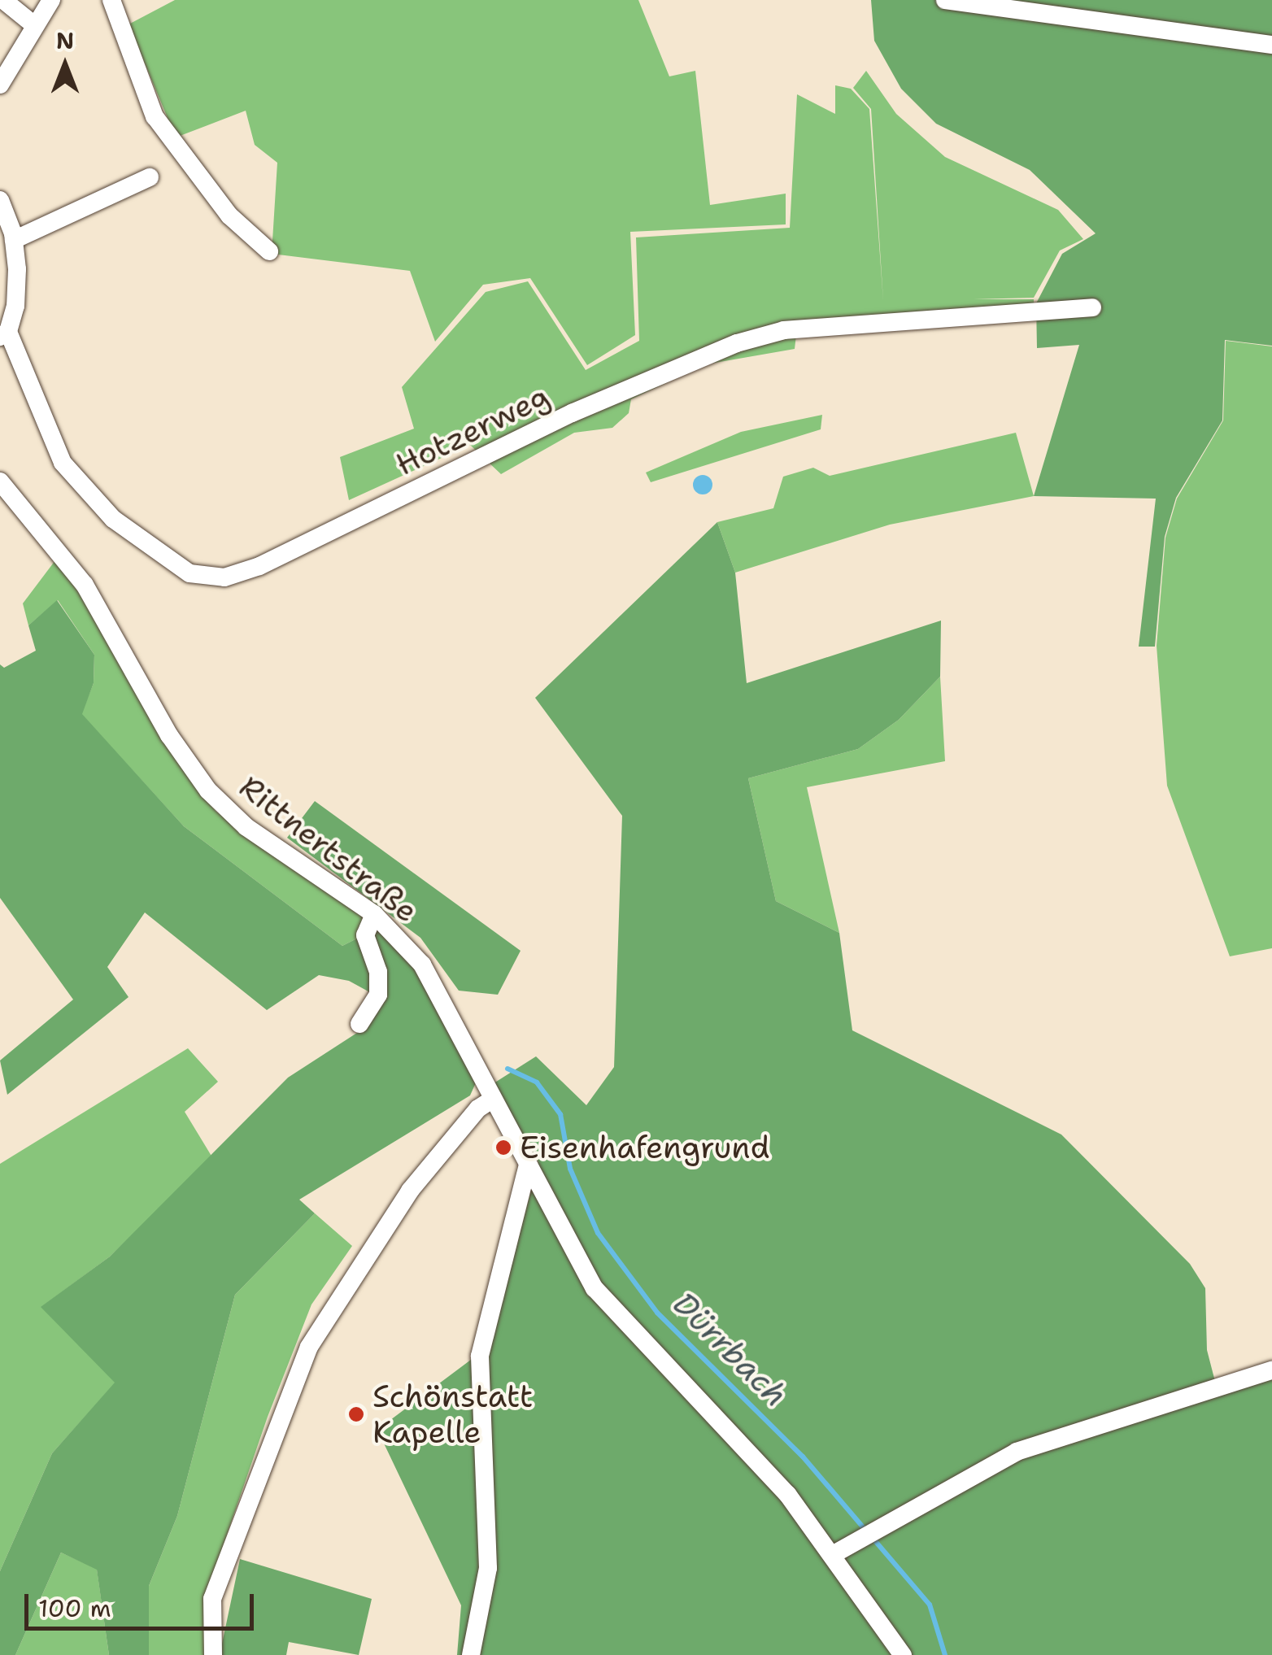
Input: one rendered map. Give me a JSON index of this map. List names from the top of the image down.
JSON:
{
  "streets": {
    "street": ["Hotzerweg", "Rittnertstraße"]
  },
  "water": ["Dürrbach"],
  "places": ["Eisenhafengrund", "Schönstatt Kapelle"],
  "scale_bar": "100 m",
  "north": "top"
}
